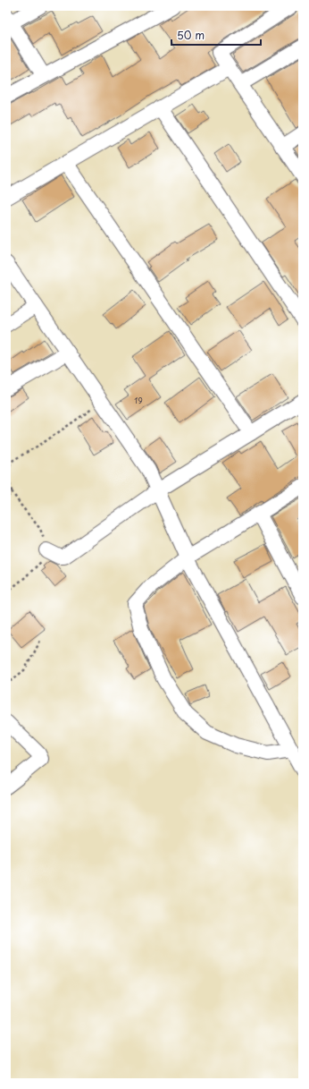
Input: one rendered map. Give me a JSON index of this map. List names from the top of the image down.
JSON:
{
  "house_numbers": ["19"],
  "scale_bar": "50 m"
}
